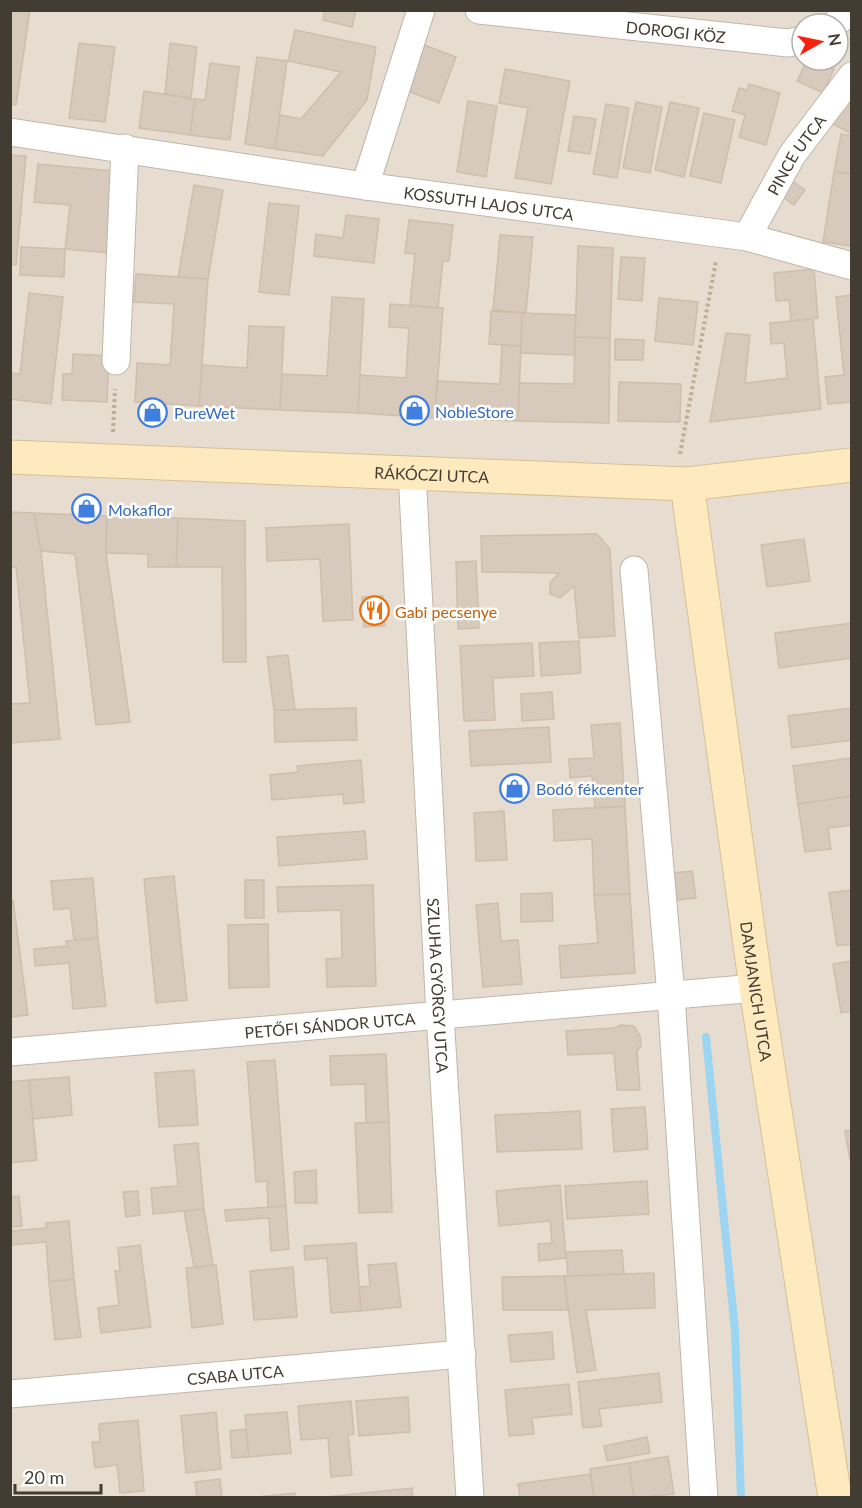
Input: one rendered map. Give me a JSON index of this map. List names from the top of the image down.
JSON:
{
  "streets": {
    "street": [
      "DOROGI KÖZ",
      "PINCE UTCA",
      "KOSSUTH LAJOS UTCA",
      "RÁKÓCZI UTCA",
      "SZLUHA GYÖRGY UTCA",
      "DAMJANICH UTCA",
      "PETŐFI SÁNDOR UTCA",
      "CSABA UTCA"
    ]
  },
  "crossings": [
    ["PINCE UTCA", "KOSSUTH LAJOS UTCA"],
    ["RÁKÓCZI UTCA", "SZLUHA GYÖRGY UTCA"],
    ["RÁKÓCZI UTCA", "DAMJANICH UTCA"],
    ["SZLUHA GYÖRGY UTCA", "PETŐFI SÁNDOR UTCA"],
    ["SZLUHA GYÖRGY UTCA", "CSABA UTCA"],
    ["DAMJANICH UTCA", "PETŐFI SÁNDOR UTCA"]
  ],
  "places": {
    "shop": [
      "NobleStore",
      "PureWet",
      "Mokaflor",
      "Bodó fékcenter"
    ],
    "restaurant": ["Gabi pecsenye"]
  },
  "scale_bar": "20 m",
  "north": "right"
}
